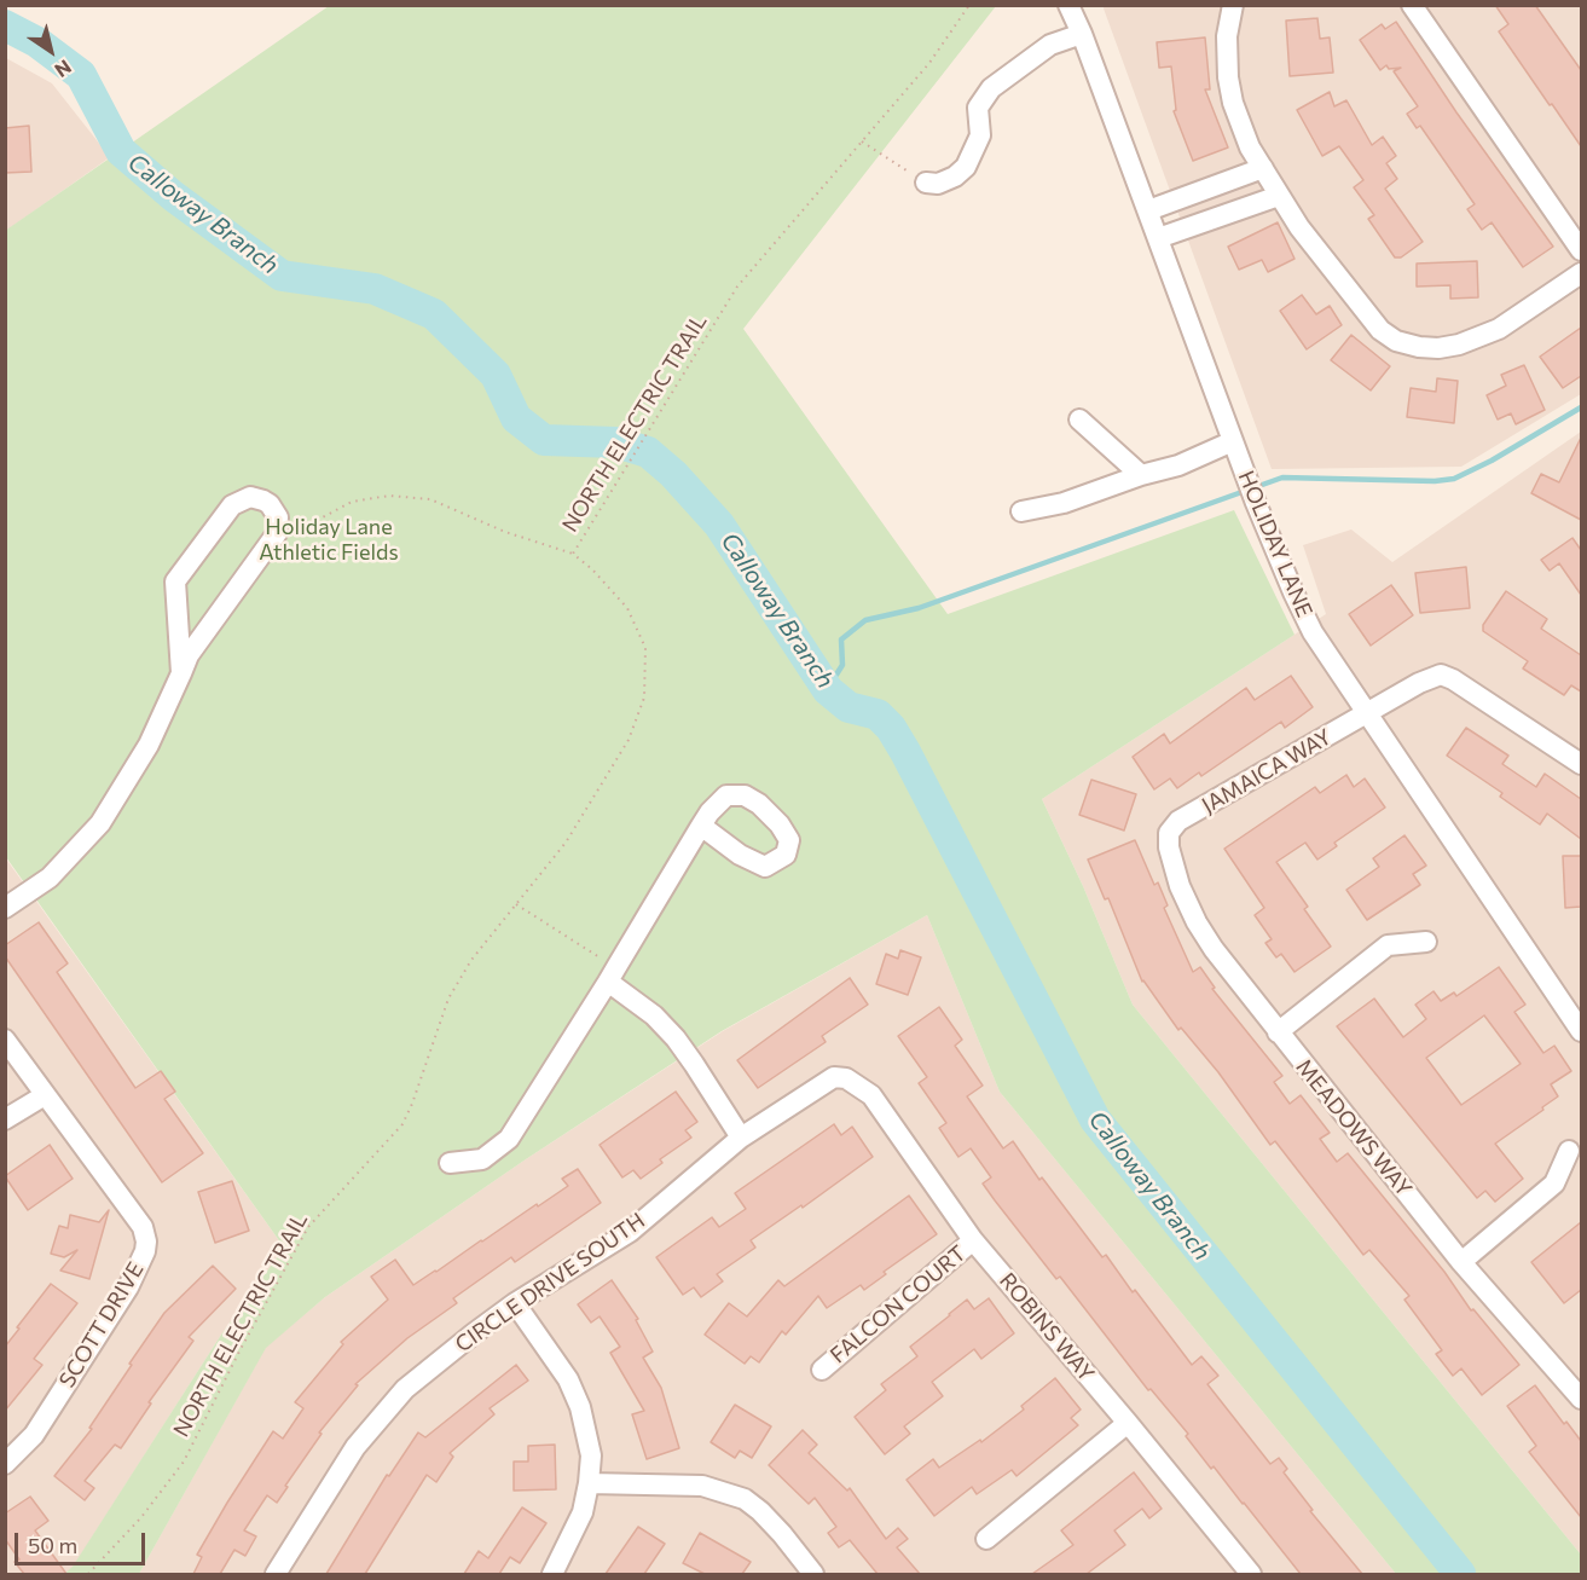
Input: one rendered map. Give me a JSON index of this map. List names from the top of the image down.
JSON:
{
  "streets": {
    "street": [
      "HOLIDAY LANE",
      "JAMAICA WAY",
      "MEADOWS WAY",
      "CIRCLE DRIVE SOUTH",
      "FALCON COURT",
      "SCOTT DRIVE",
      "ROBINS WAY"
    ],
    "path": ["NORTH ELECTRIC TRAIL"]
  },
  "crossings": [
    ["HOLIDAY LANE", "JAMAICA WAY"],
    ["JAMAICA WAY", "MEADOWS WAY"],
    ["CIRCLE DRIVE SOUTH", "ROBINS WAY"],
    ["FALCON COURT", "ROBINS WAY"]
  ],
  "water": ["Calloway Branch"],
  "parks": ["Holiday Lane Athletic Fields"],
  "scale_bar": "50 m",
  "north": "bottom right"
}
